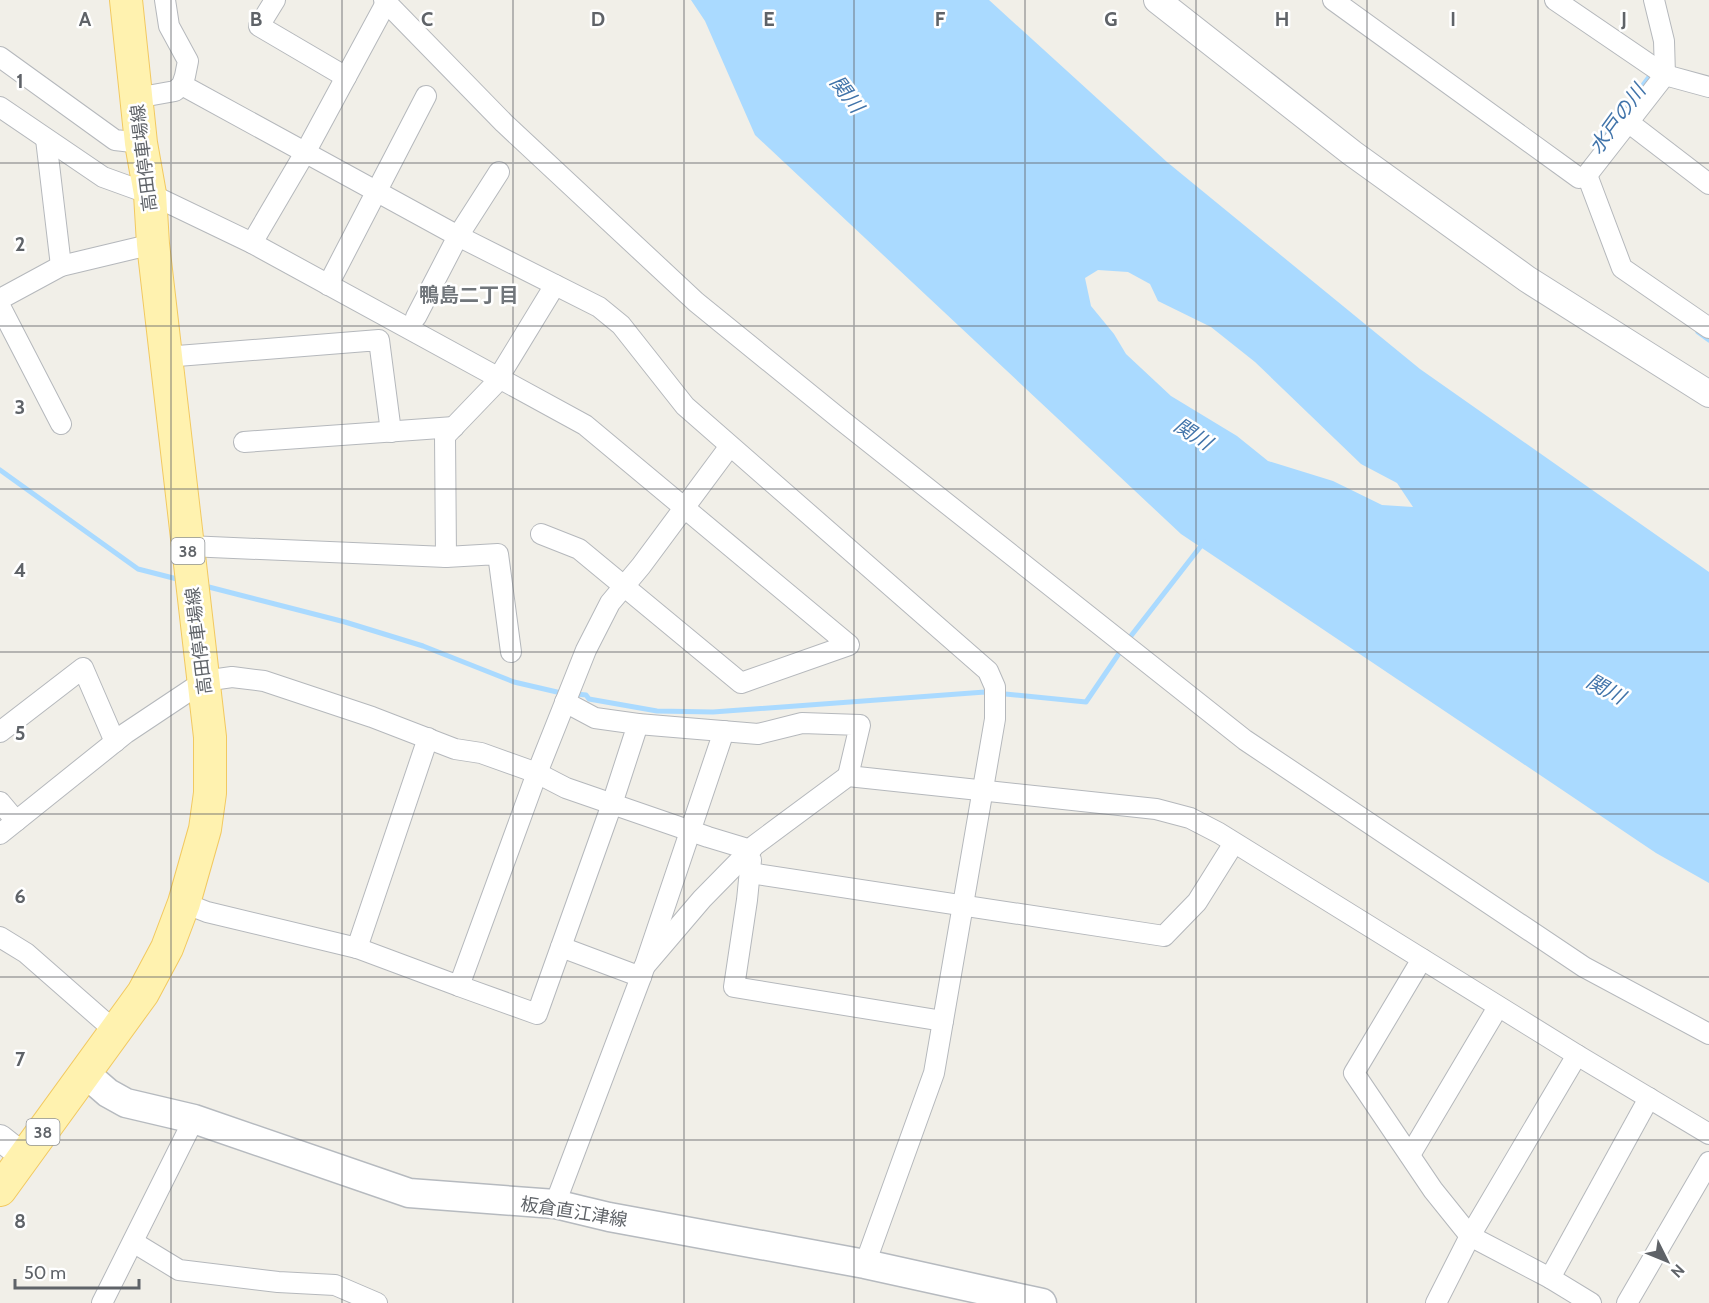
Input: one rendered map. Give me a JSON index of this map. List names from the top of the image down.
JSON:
{
  "streets": {
    "main road": ["高田停車場線", "38", "板倉直江津線"]
  },
  "crossings": [
    ["高田停車場線", "38"],
    ["高田停車場線", "板倉直江津線"],
    ["38", "板倉直江津線"]
  ],
  "districts": ["鴨島二丁目"],
  "water": ["関川", "水戸の川"],
  "scale_bar": "50 m",
  "north": "bottom right",
  "grid": {
    "columns": [
      "A",
      "B",
      "C",
      "D",
      "E",
      "F",
      "G",
      "H",
      "I",
      "J"
    ],
    "rows": [
      "1",
      "2",
      "3",
      "4",
      "5",
      "6",
      "7",
      "8"
    ]
  }
}
